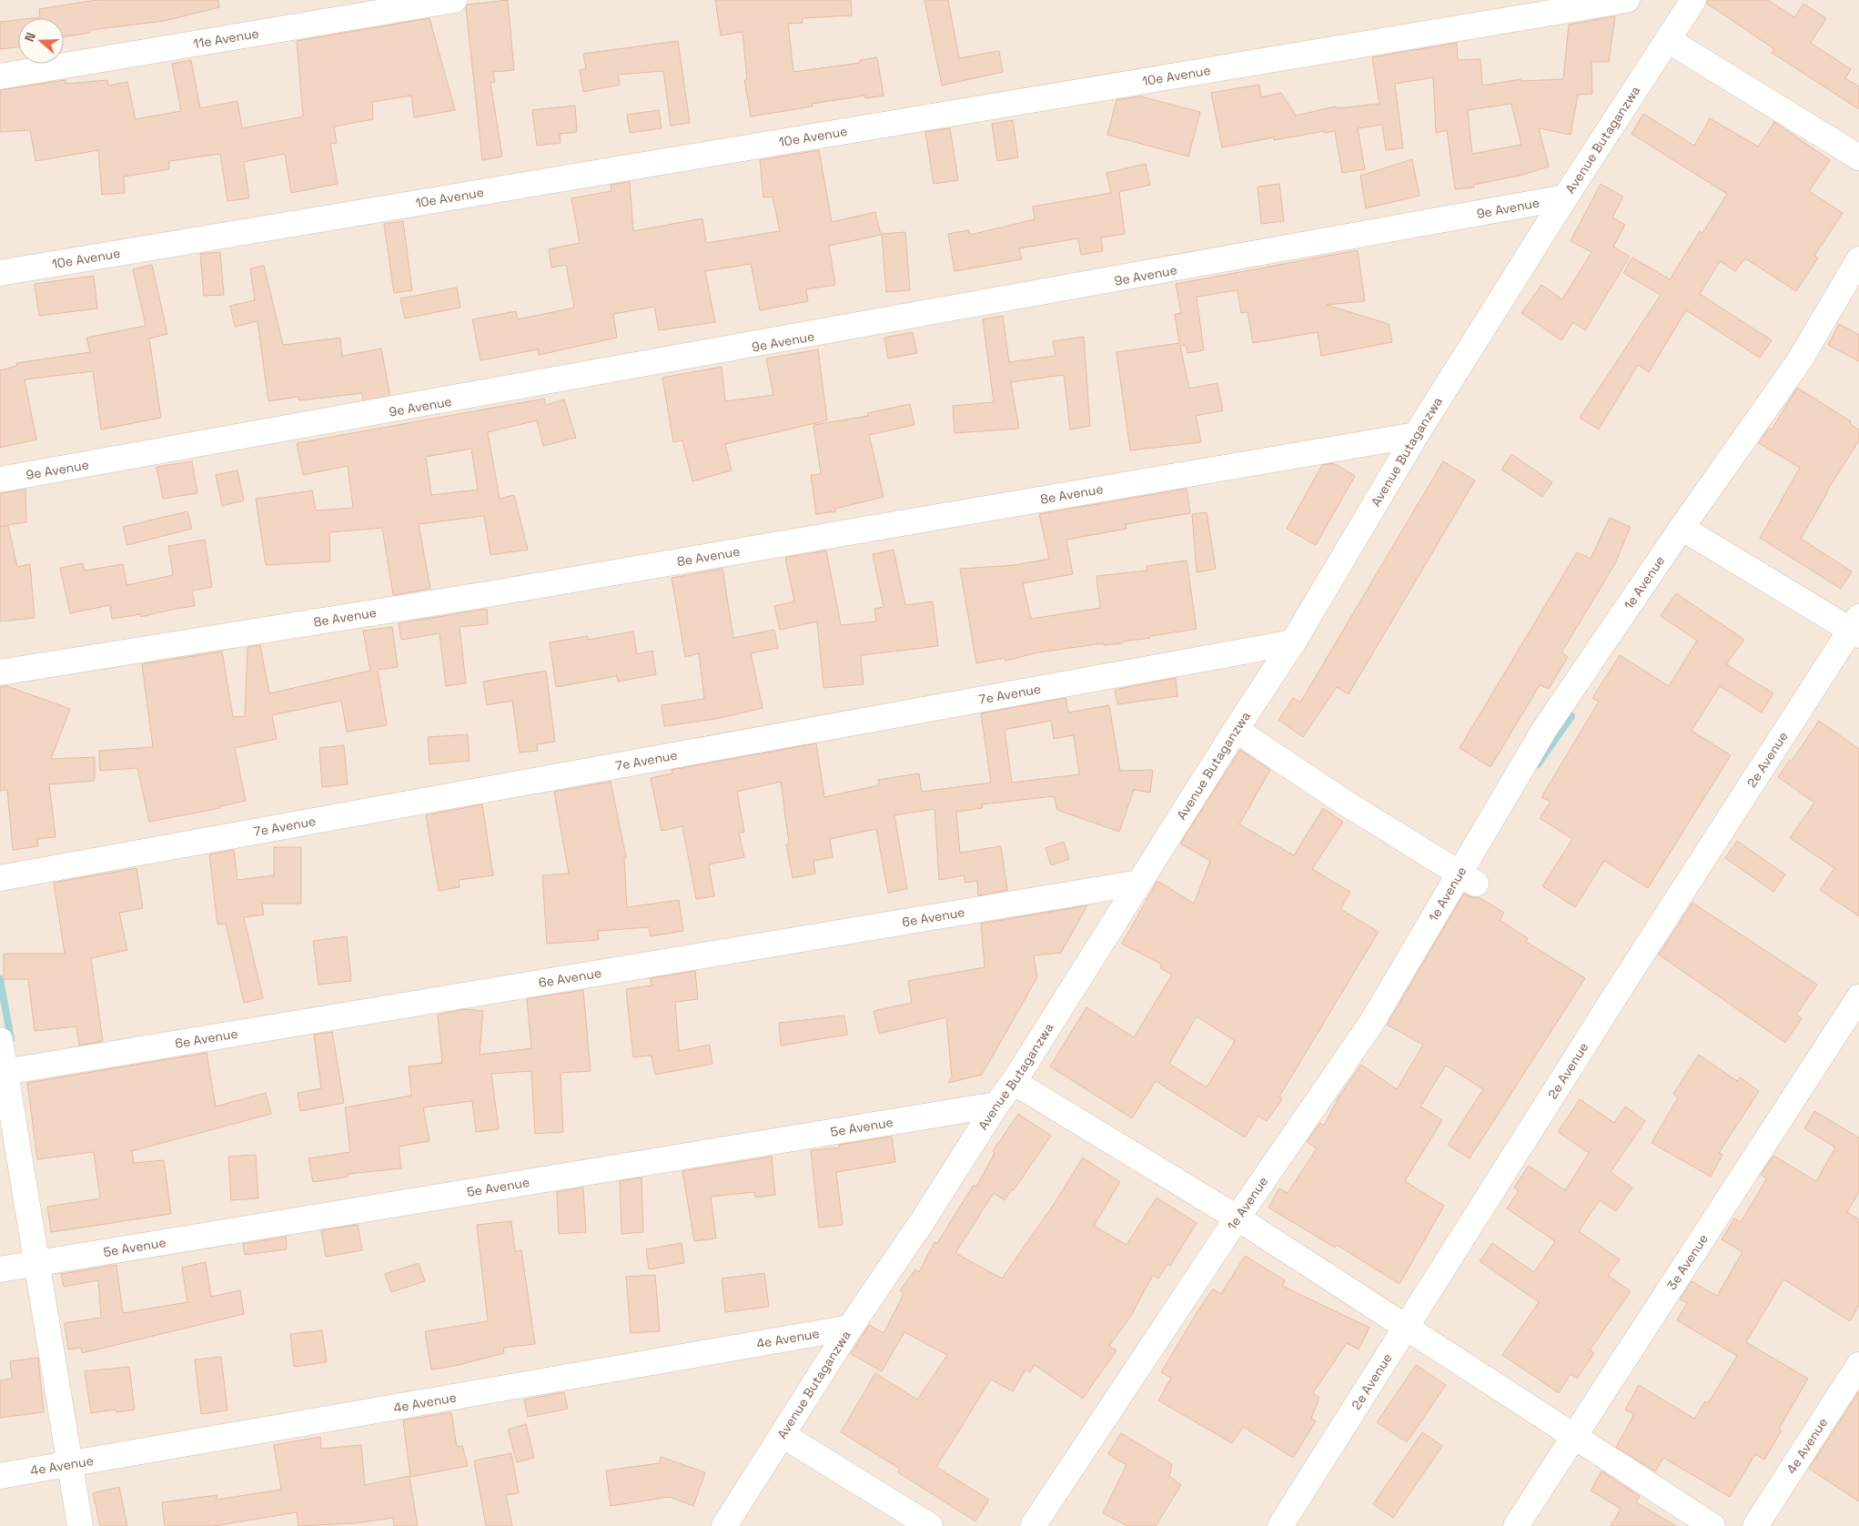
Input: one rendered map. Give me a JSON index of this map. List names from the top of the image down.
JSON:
{
  "streets": {
    "street": [
      "11e Avenue",
      "10e Avenue",
      "Avenue Butaganzwa",
      "9e Avenue",
      "8e Avenue",
      "1e Avenue",
      "7e Avenue",
      "2e Avenue",
      "6e Avenue",
      "5e Avenue",
      "3e Avenue",
      "4e Avenue"
    ]
  },
  "crossings": [
    ["Avenue Butaganzwa", "9e Avenue"],
    ["Avenue Butaganzwa", "8e Avenue"],
    ["Avenue Butaganzwa", "7e Avenue"],
    ["Avenue Butaganzwa", "6e Avenue"],
    ["Avenue Butaganzwa", "5e Avenue"],
    ["Avenue Butaganzwa", "4e Avenue"]
  ],
  "north": "left"
}
